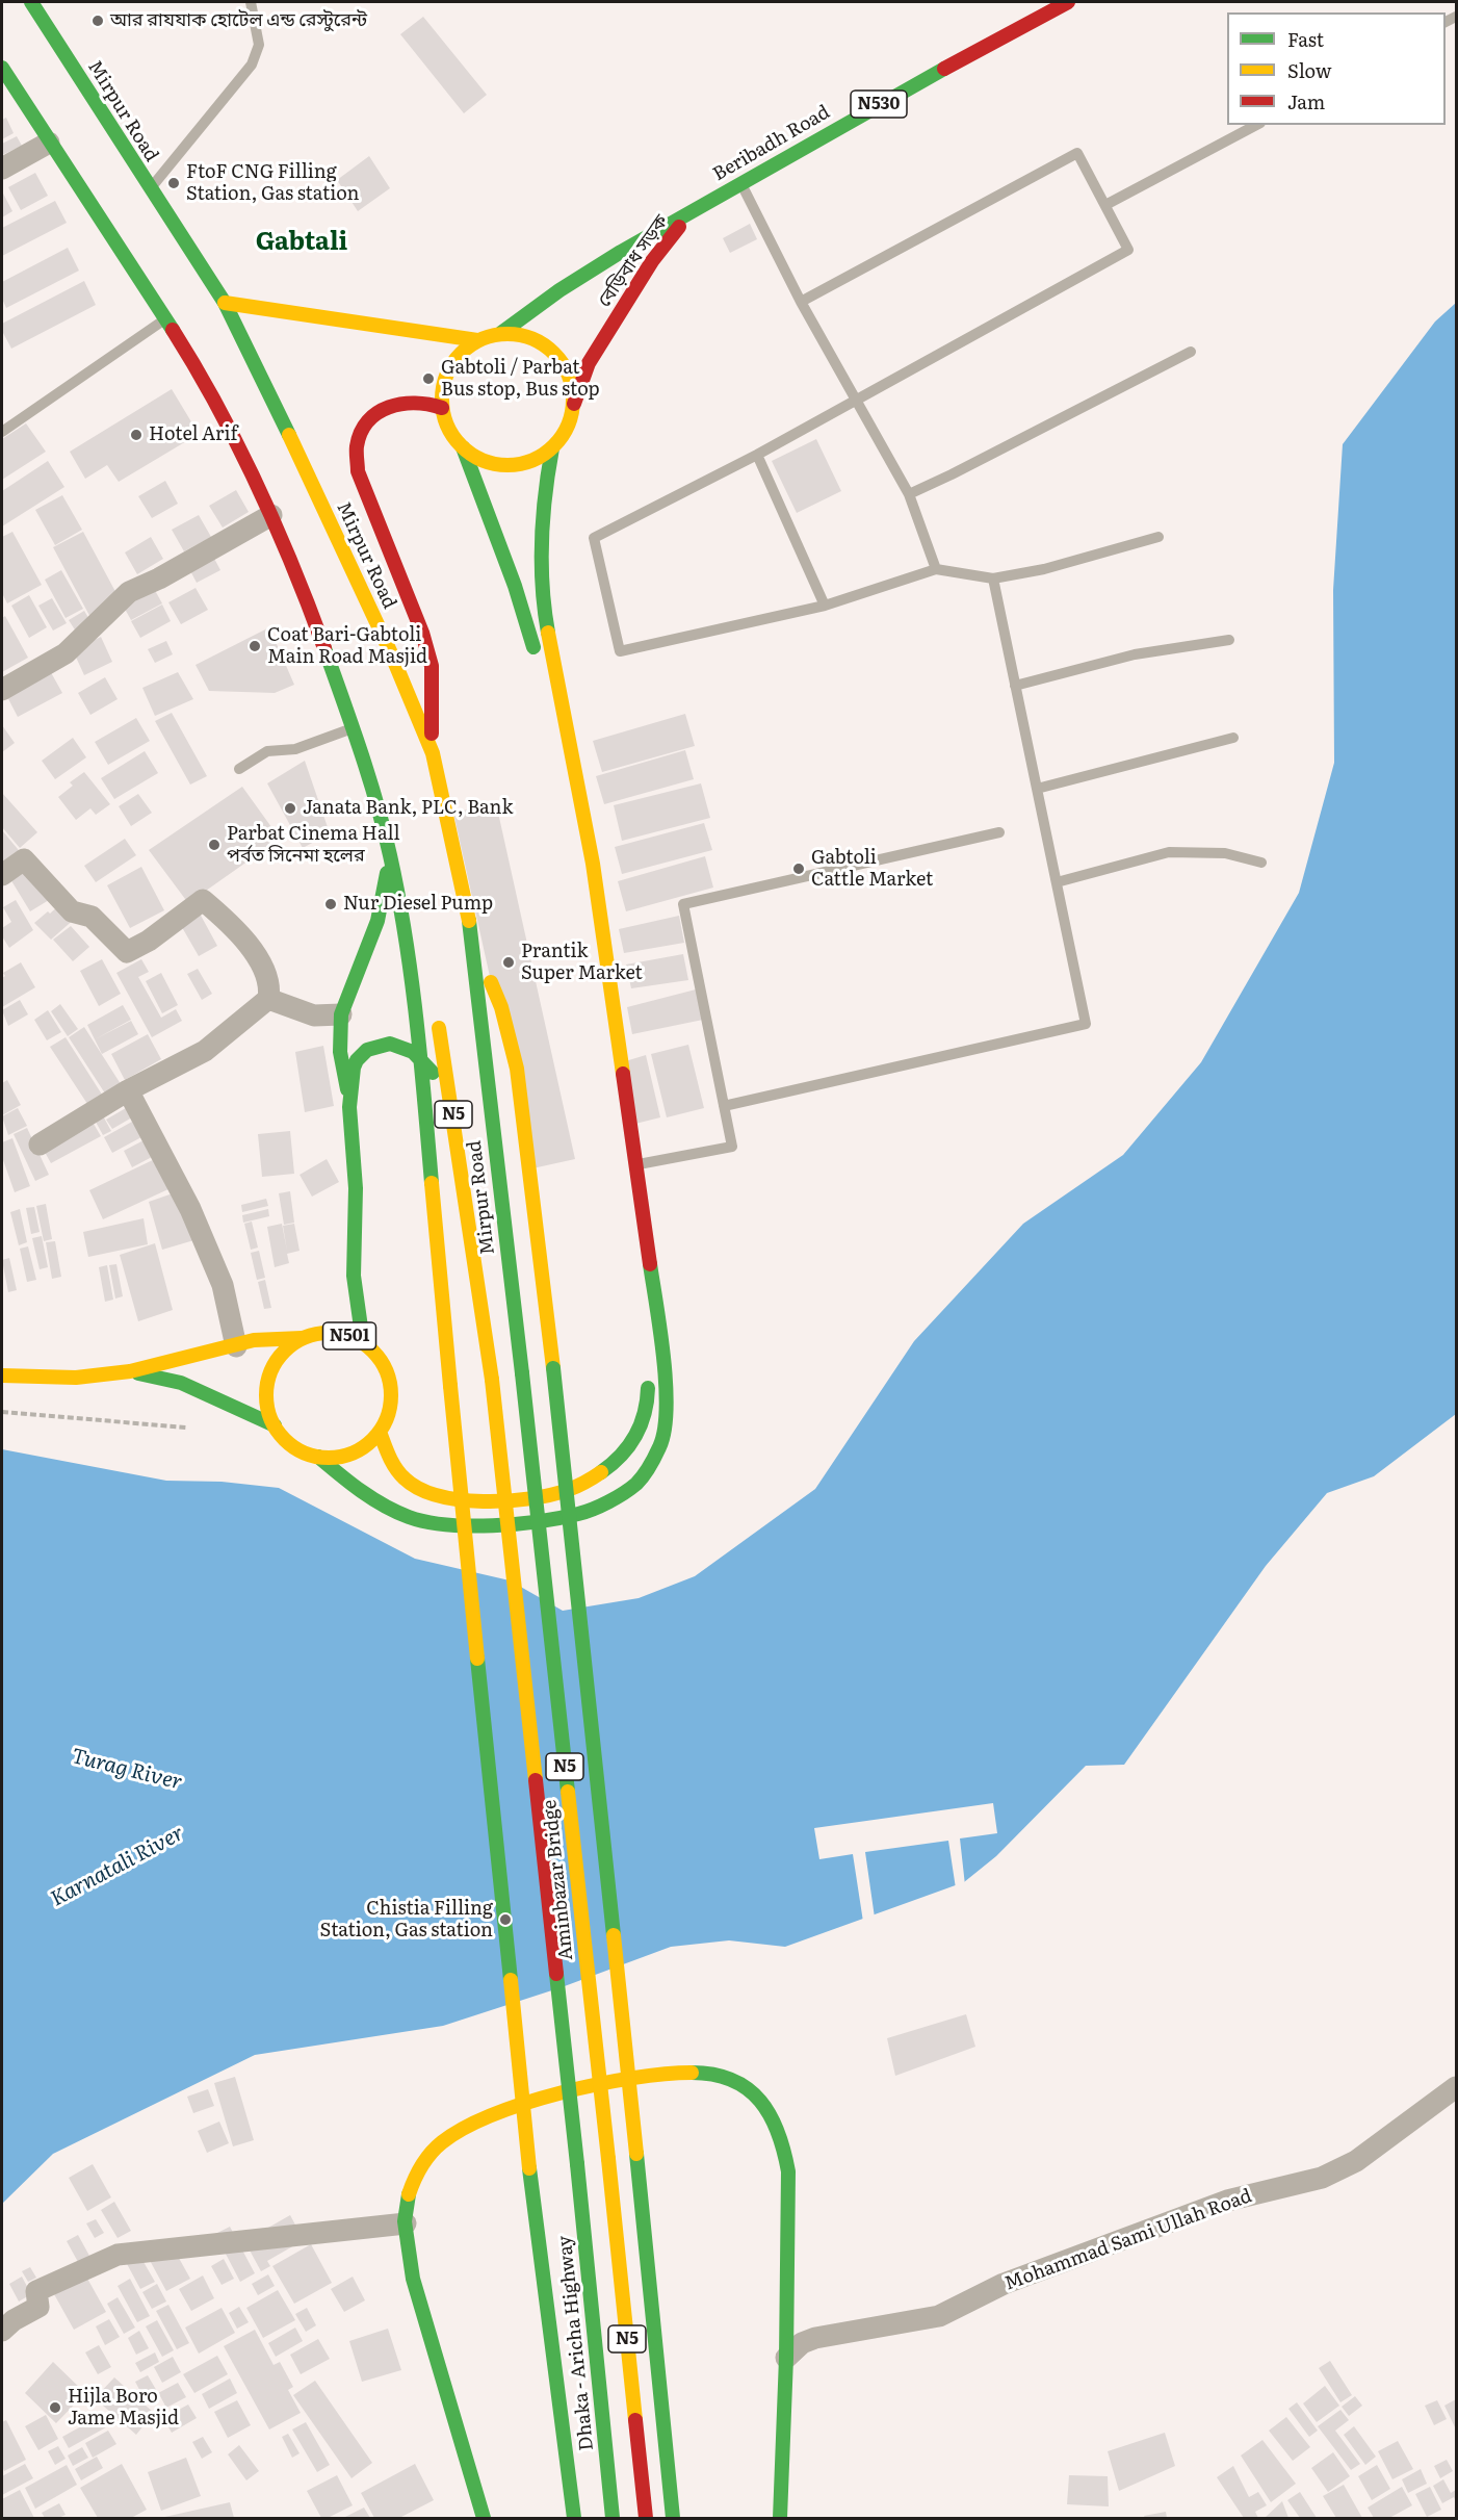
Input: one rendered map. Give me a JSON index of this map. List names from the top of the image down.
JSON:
{
  "streets": {
    "main road": [
      "N530",
      "Mirpur Road",
      "Beribadh Road",
      "বেড়িবাধ সড়ক",
      "N5",
      "N501",
      "Aminbazar Bridge",
      "Dhaka - Aricha Highway"
    ],
    "street": ["Mohammad Sami Ullah Road"]
  },
  "crossings": [
    ["Mirpur Road", "Aminbazar Bridge"],
    ["Beribadh Road", "বেড়িবাধ সড়ক"],
    ["N5", "N501"],
    ["N5", "Aminbazar Bridge"],
    ["N501", "Aminbazar Bridge"],
    ["N501", "Dhaka - Aricha Highway"],
    ["Aminbazar Bridge", "Dhaka - Aricha Highway"]
  ],
  "districts": ["Gabtali"],
  "water": ["Turag River", "Karnatali River"],
  "places": [
    "আর রাযযাক হোটেল এন্ড রেস্টুরেন্ট",
    "FtoF CNG Filling Station, Gas station",
    "Gabtoli / Parbat Bus stop, Bus stop",
    "Hotel Arif",
    "Coat Bari-Gabtoli Main Road Masjid",
    "Janata Bank, PLC, Bank",
    "Parbat Cinema Hall পর্বত সিনেমা হলের",
    "Gabtoli Cattle Market",
    "Nur Diesel Pump",
    "Prantik Super Market",
    "Chistia Filling Station, Gas station",
    "Hijla Boro Jame Masjid"
  ],
  "legend": ["Fast", "Slow", "Jam"]
}
